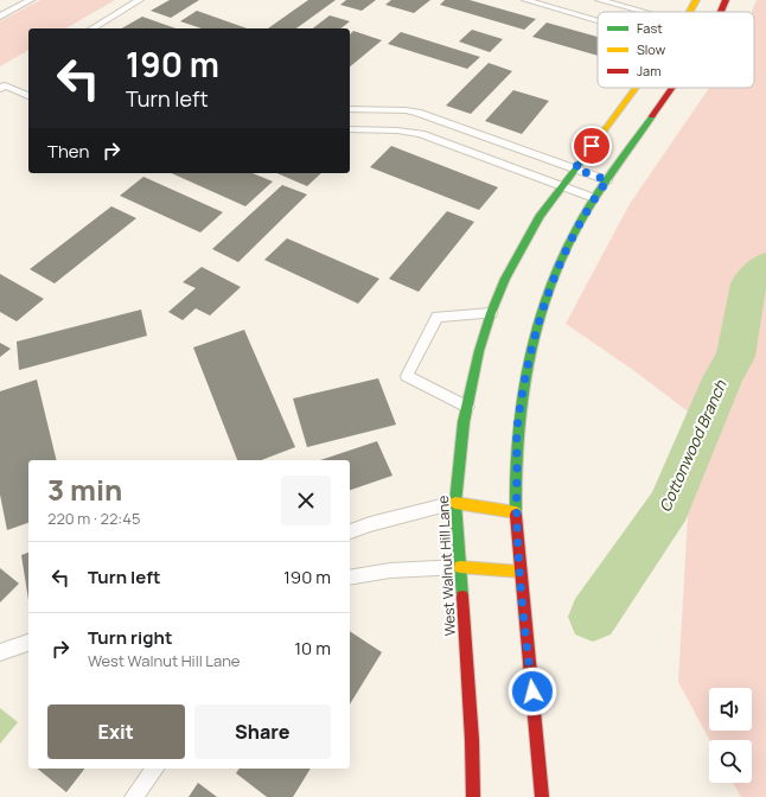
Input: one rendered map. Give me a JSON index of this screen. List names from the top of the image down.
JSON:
{
  "streets": {
    "main road": ["West Walnut Hill Lane"]
  },
  "water": ["Cottonwood Branch"],
  "legend": ["Fast", "Slow", "Jam"],
  "page": {
    "turn": ["190 m", "Turn left"],
    "then": "Then",
    "heading": ["3 min", "220 m · 22:45"],
    "list": [
      {
        "name": "Turn left",
        "value": "190 m"
      },
      {
        "name": "Turn right",
        "note": "West Walnut Hill Lane",
        "value": "10 m"
      }
    ],
    "buttons": ["Exit", "Share"]
  }
}
